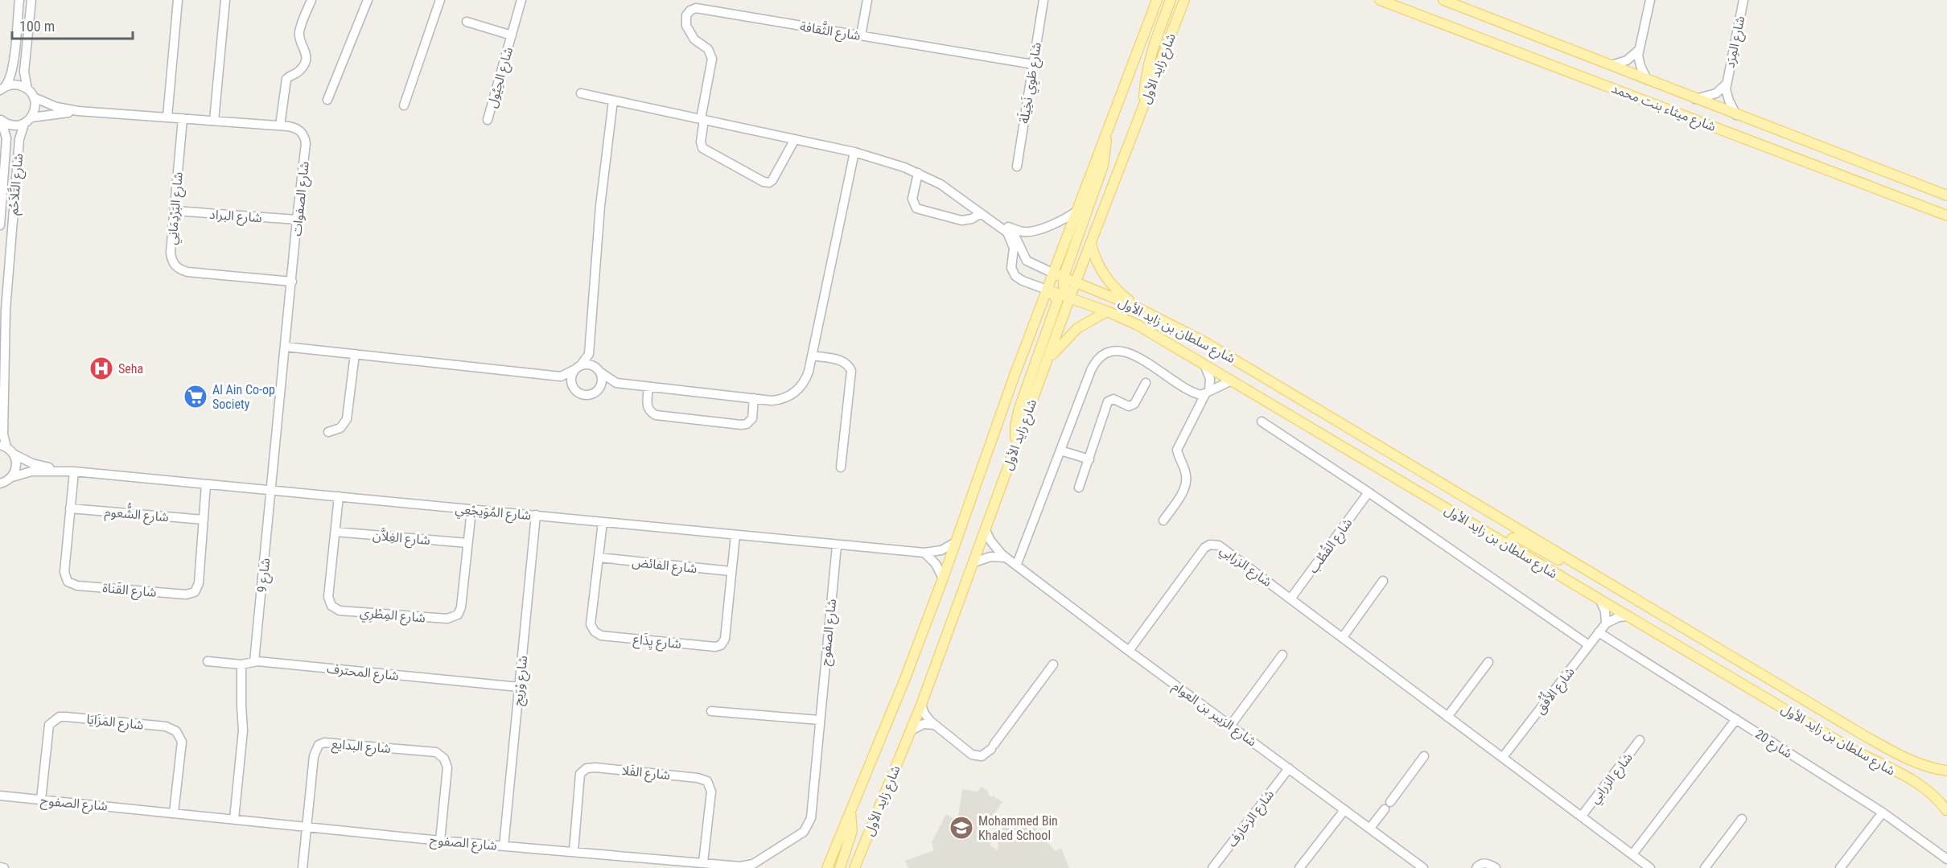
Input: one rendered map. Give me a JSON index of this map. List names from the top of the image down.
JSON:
{
  "streets": {
    "main road": ["شارع زايد الأول", "شارع ميثاء بنت محمد", "شارع سلطان بن زايد الأول"],
    "street": [
      "شارع الثَّقافة",
      "شارع المِرَد",
      "شارع الحِيُول",
      "شارع طَوِي نَخِيلَة",
      "شارع التَّلاَحُم",
      "شارع الصفوات",
      "شارع البَرْدِمَانِي",
      "شارع البراد",
      "شارع المُوَيجْعِي",
      "شارع الشُّعوم",
      "شارع الغِلاَّن",
      "شارع القُطُب",
      "شارع الفائض",
      "شارع الزرابي",
      "شارع 9",
      "شارع القَناة",
      "شارع المِطْرِي",
      "شارع الصفوح",
      "شارع يِذَاع",
      "شارع المحترف",
      "شارع وْرَيج",
      "شارع الأُفُق",
      "شارع الزبير بن العوام",
      "شارع المَزَايَا",
      "شارع 20",
      "شارع البدايع",
      "شارع الفَلا",
      "شارع الزخارف"
    ]
  },
  "crossings": [
    ["شارع الثَّقافة", "شارع طَوِي نَخِيلَة"],
    ["شارع المِرَد", "شارع ميثاء بنت محمد"],
    ["شارع زايد الأول", "شارع سلطان بن زايد الأول"],
    ["شارع زايد الأول", "شارع المُوَيجْعِي"],
    ["شارع زايد الأول", "شارع الزبير بن العوام"],
    ["شارع التَّلاَحُم", "شارع المُوَيجْعِي"],
    ["شارع الصفوات", "شارع البَرْدِمَانِي"],
    ["شارع الصفوات", "شارع البراد"],
    ["شارع الصفوات", "شارع المُوَيجْعِي"],
    ["شارع الصفوات", "شارع 9"],
    ["شارع البَرْدِمَانِي", "شارع البراد"],
    ["شارع المُوَيجْعِي", "شارع 9"],
    ["شارع المُوَيجْعِي", "شارع القَناة"],
    ["شارع المُوَيجْعِي", "شارع المِطْرِي"],
    ["شارع المُوَيجْعِي", "شارع الصفوح"],
    ["شارع المُوَيجْعِي", "شارع يِذَاع"],
    ["شارع المُوَيجْعِي", "شارع وْرَيج"],
    ["شارع الشُّعوم", "شارع القَناة"],
    ["شارع الغِلاَّن", "شارع المِطْرِي"],
    ["شارع القُطُب", "شارع الزرابي"],
    ["شارع الفائض", "شارع يِذَاع"],
    ["شارع الزرابي", "شارع الأُفُق"],
    ["شارع الزرابي", "شارع الزبير بن العوام"],
    ["شارع 9", "شارع المحترف"],
    ["شارع الصفوح", "شارع وْرَيج"],
    ["شارع الصفوح", "شارع المَزَايَا"],
    ["شارع الصفوح", "شارع البدايع"],
    ["شارع الصفوح", "شارع الفَلا"],
    ["شارع المحترف", "شارع وْرَيج"],
    ["شارع الأُفُق", "شارع 20"],
    ["شارع الزبير بن العوام", "شارع الزخارف"]
  ],
  "places": {
    "hospital": ["Seha"],
    "supermarket": ["Al Ain Co-op Society"],
    "school or university": ["Mohammed Bin Khaled School"]
  },
  "scale_bar": "100 m"
}
